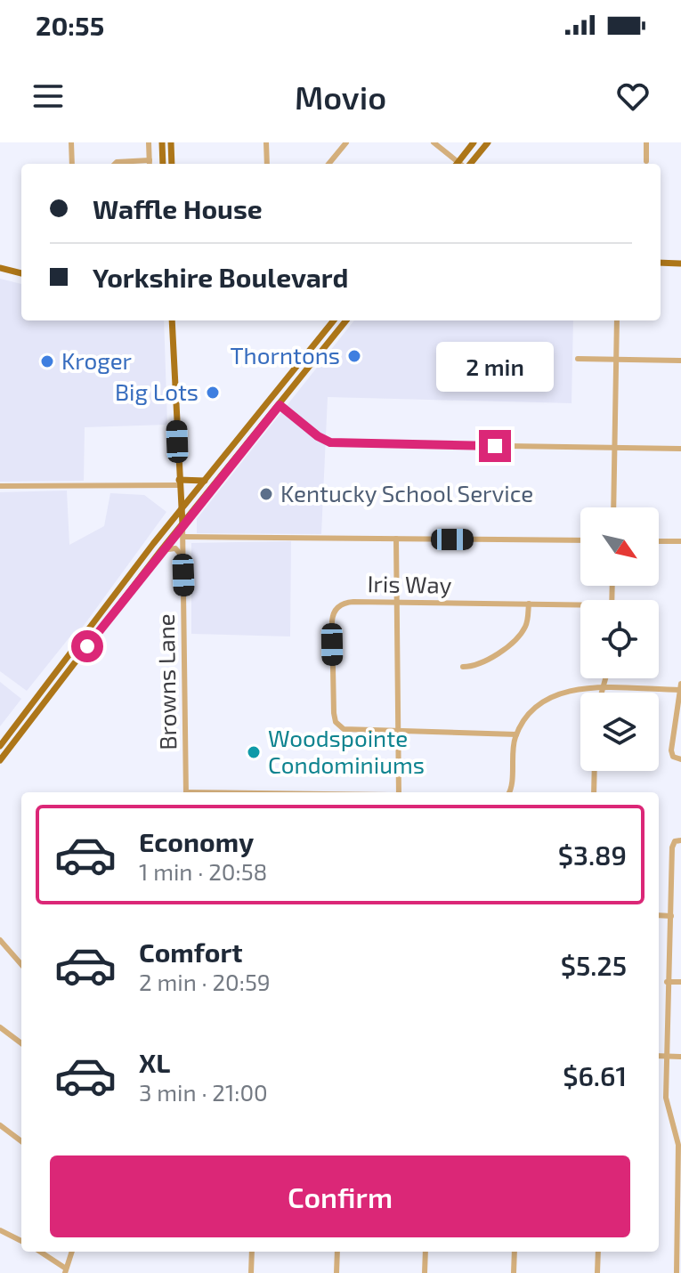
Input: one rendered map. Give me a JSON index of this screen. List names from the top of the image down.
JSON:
{
  "streets": {
    "street": ["Iris Way", "Browns Lane"]
  },
  "places": [
    "Thorntons",
    "Kroger",
    "Big Lots",
    "Kentucky School Service",
    "Woodspointe Condominiums"
  ],
  "north": "bottom right",
  "page": {
    "status": "20:55",
    "header": "Movio",
    "banner": ["Waffle House", "Yorkshire Boulevard"],
    "bubble": "2 min",
    "list": [
      {
        "name": "Economy",
        "note": "1 min · 20:58",
        "value": "$3.89"
      },
      {
        "name": "Comfort",
        "note": "2 min · 20:59",
        "value": "$5.25"
      },
      {
        "name": "XL",
        "note": "3 min · 21:00",
        "value": "$6.61"
      }
    ],
    "buttons": "Confirm"
  }
}
